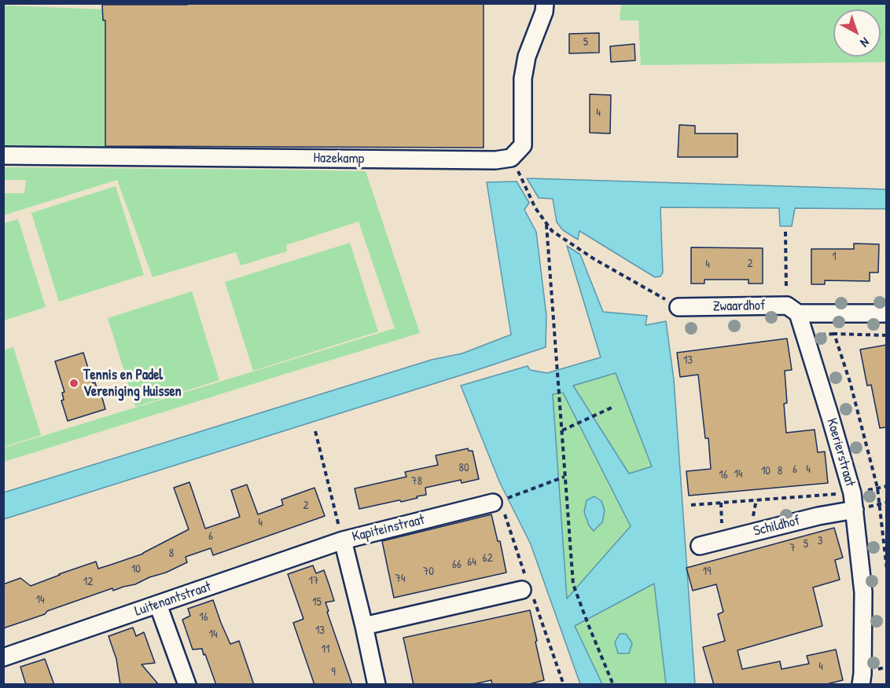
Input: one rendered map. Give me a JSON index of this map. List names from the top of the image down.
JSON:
{
  "streets": {
    "street": [
      "Hazekamp",
      "Zwaardhof",
      "Koerierstraat",
      "Schildhof",
      "Kapiteinstraat",
      "Luitenantstraat"
    ]
  },
  "crossings": [
    ["Zwaardhof", "Koerierstraat"],
    ["Koerierstraat", "Schildhof"],
    ["Kapiteinstraat", "Luitenantstraat"]
  ],
  "places": ["Tennis en Padel Vereniging Huissen"],
  "house_numbers": [
    "5",
    "4",
    "1",
    "2",
    "4",
    "13",
    "80",
    "6",
    "4",
    "10",
    "8",
    "14",
    "16",
    "78",
    "2",
    "4",
    "6",
    "3",
    "5",
    "7",
    "8",
    "62",
    "64",
    "66",
    "10",
    "70",
    "19",
    "74",
    "17",
    "12",
    "14",
    "15",
    "16",
    "13",
    "14",
    "11",
    "4",
    "9"
  ],
  "north": "bottom right"
}
